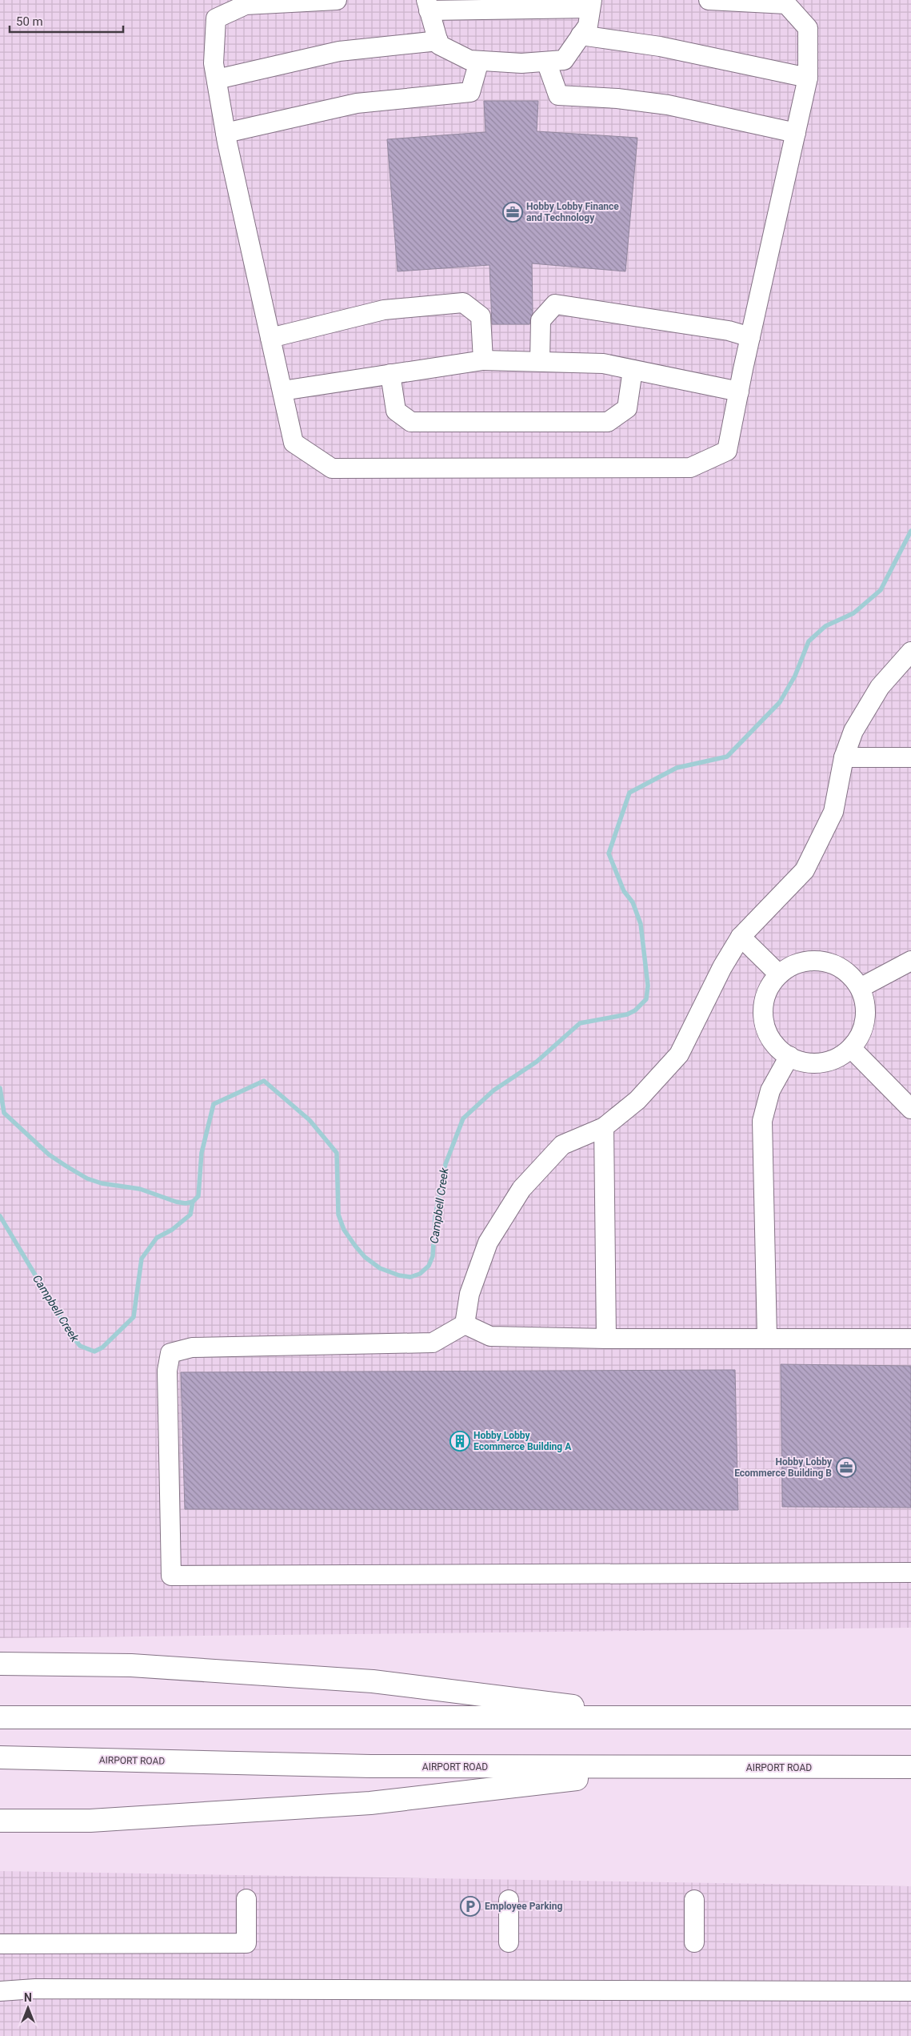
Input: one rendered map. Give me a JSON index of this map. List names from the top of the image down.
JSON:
{
  "streets": {
    "highway": ["AIRPORT ROAD"]
  },
  "water": ["Campbell Creek"],
  "places": {
    "office": ["Hobby Lobby Finance and Technology", "Hobby Lobby Ecommerce Building B"],
    "building": ["Hobby Lobby Ecommerce Building A"],
    "parking": ["Employee Parking"]
  },
  "scale_bar": "50 m",
  "north": "top"
}
